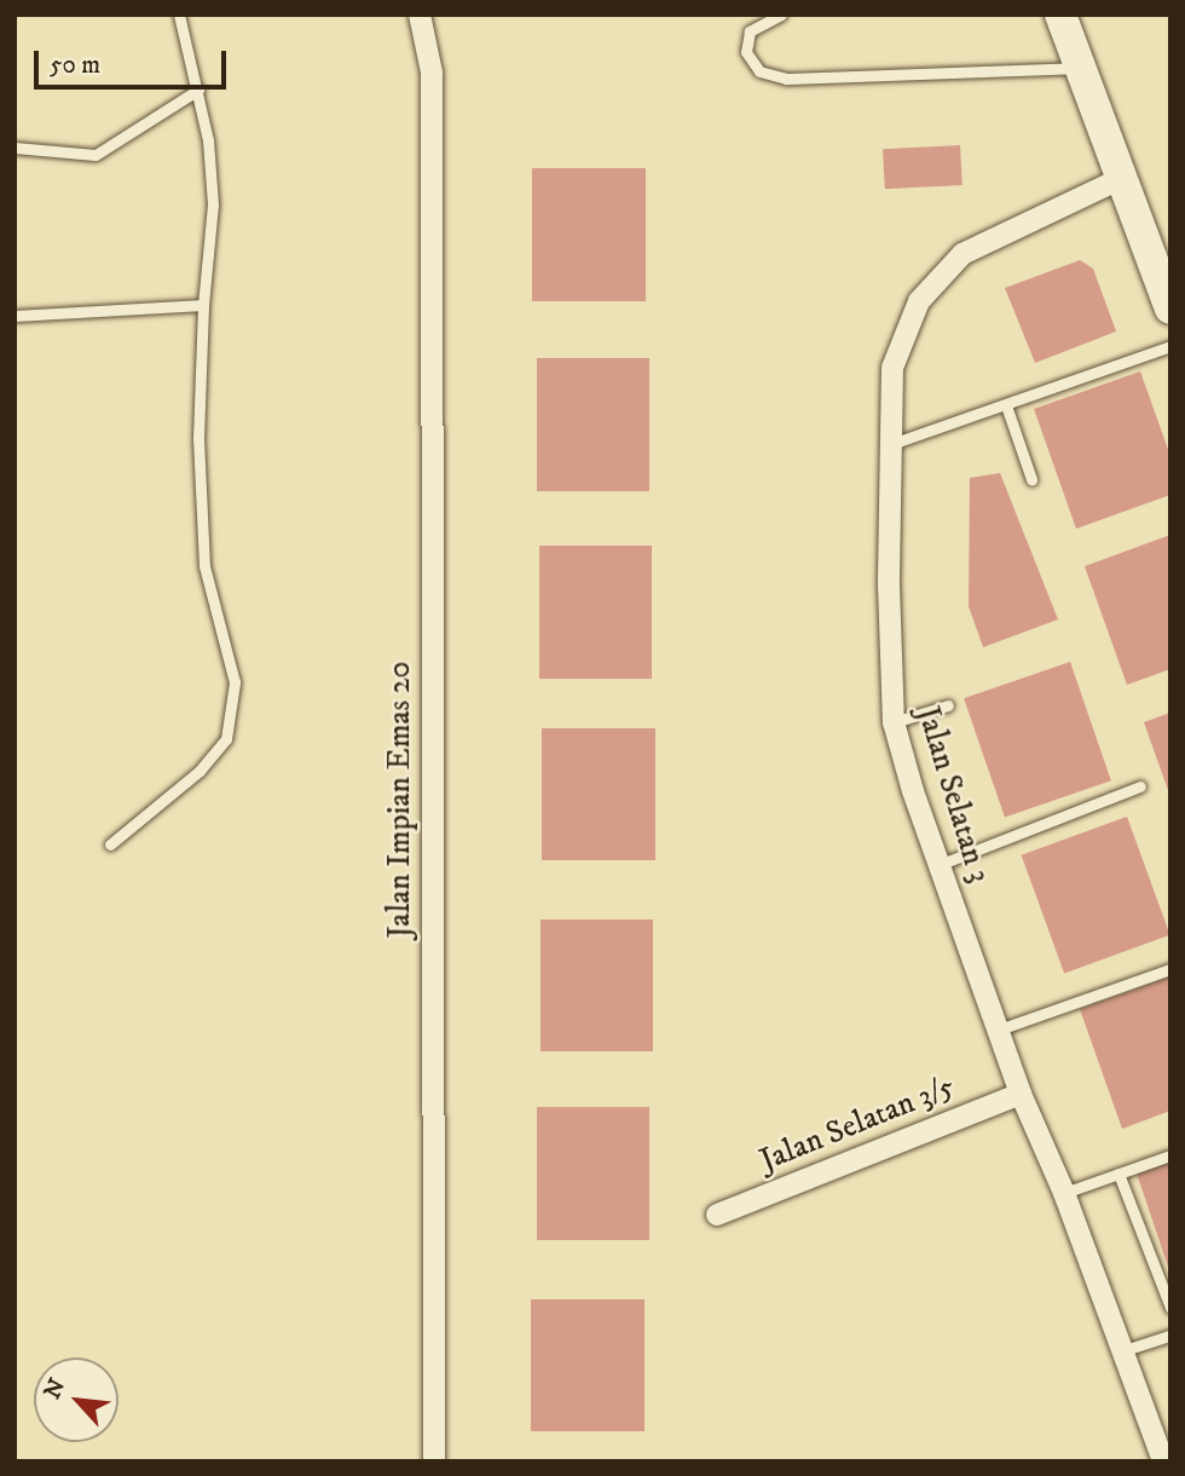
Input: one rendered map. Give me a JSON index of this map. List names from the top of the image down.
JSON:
{
  "streets": {
    "street": ["Jalan Selatan 3", "Jalan Impian Emas 20", "Jalan Selatan 3/5"]
  },
  "crossings": [
    ["Jalan Selatan 3", "Jalan Selatan 3/5"]
  ],
  "scale_bar": "50 m",
  "north": "top left"
}
